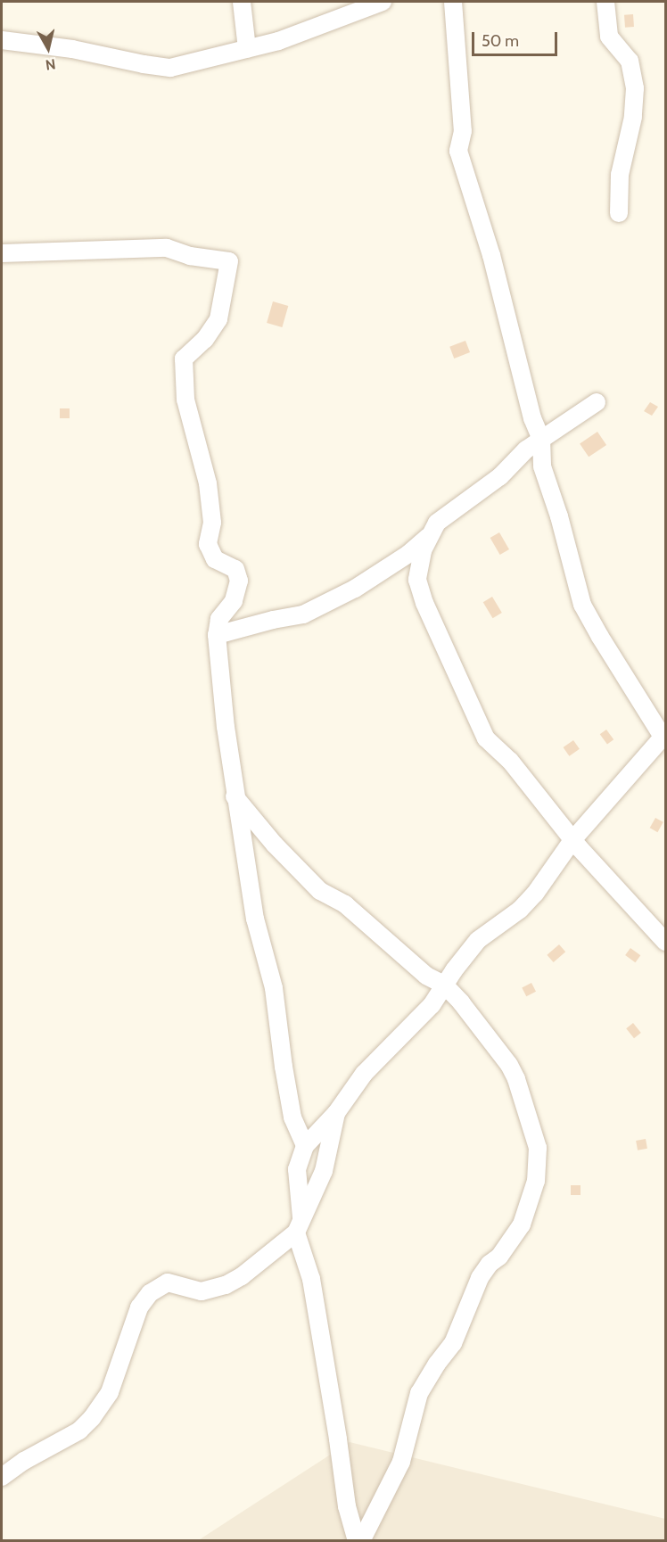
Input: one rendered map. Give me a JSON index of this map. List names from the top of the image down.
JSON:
{
  "scale_bar": "50 m",
  "north": "bottom"
}
